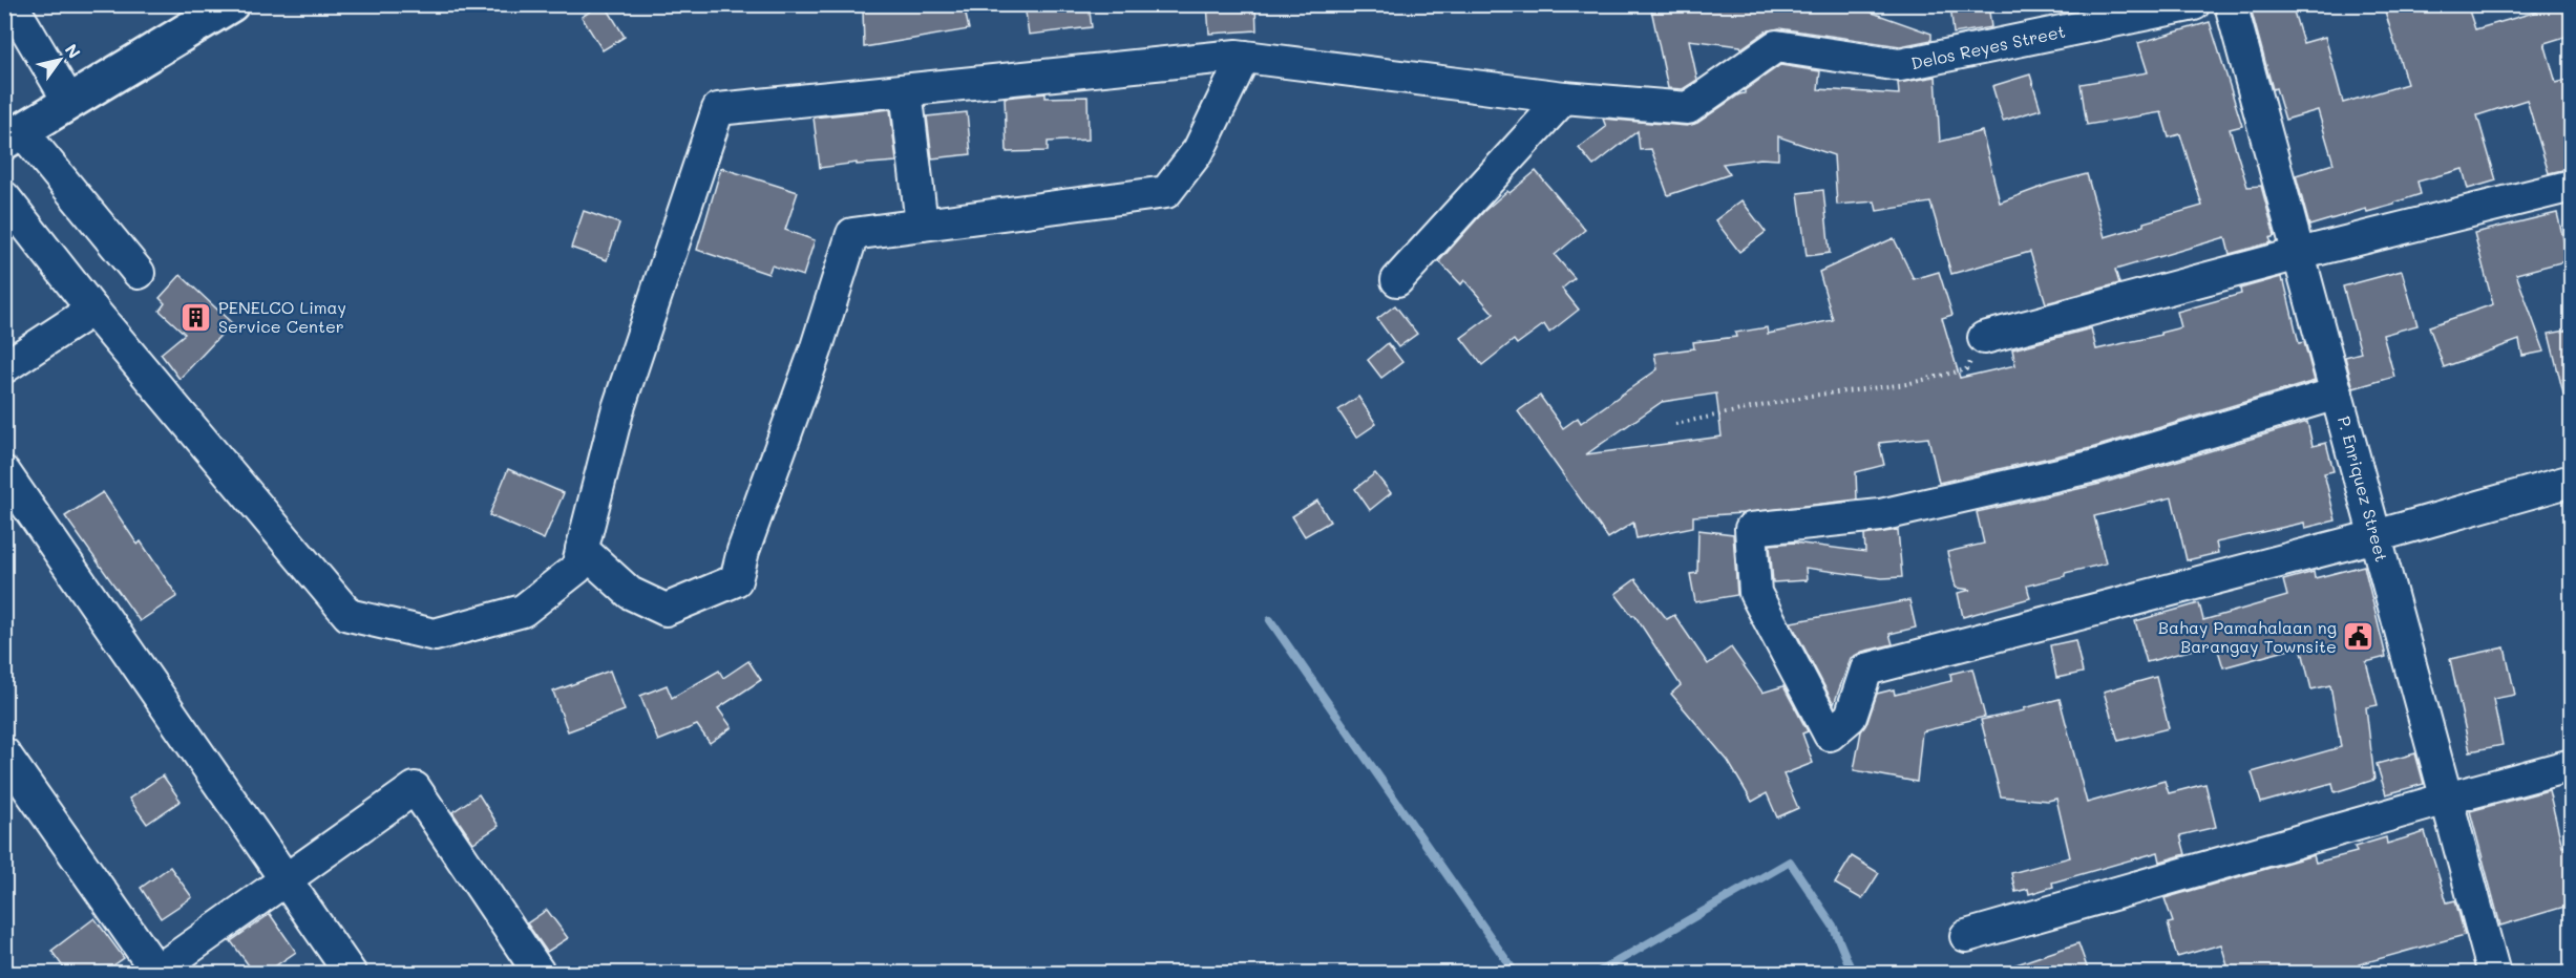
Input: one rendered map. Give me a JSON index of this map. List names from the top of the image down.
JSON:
{
  "streets": {
    "street": ["Delos Reyes Street", "P. Enriquez Street"]
  },
  "places": {
    "building": ["PENELCO Limay Service Center"],
    "public building": ["Bahay Pamahalaan ng Barangay Townsite"]
  },
  "north": "top right"
}
